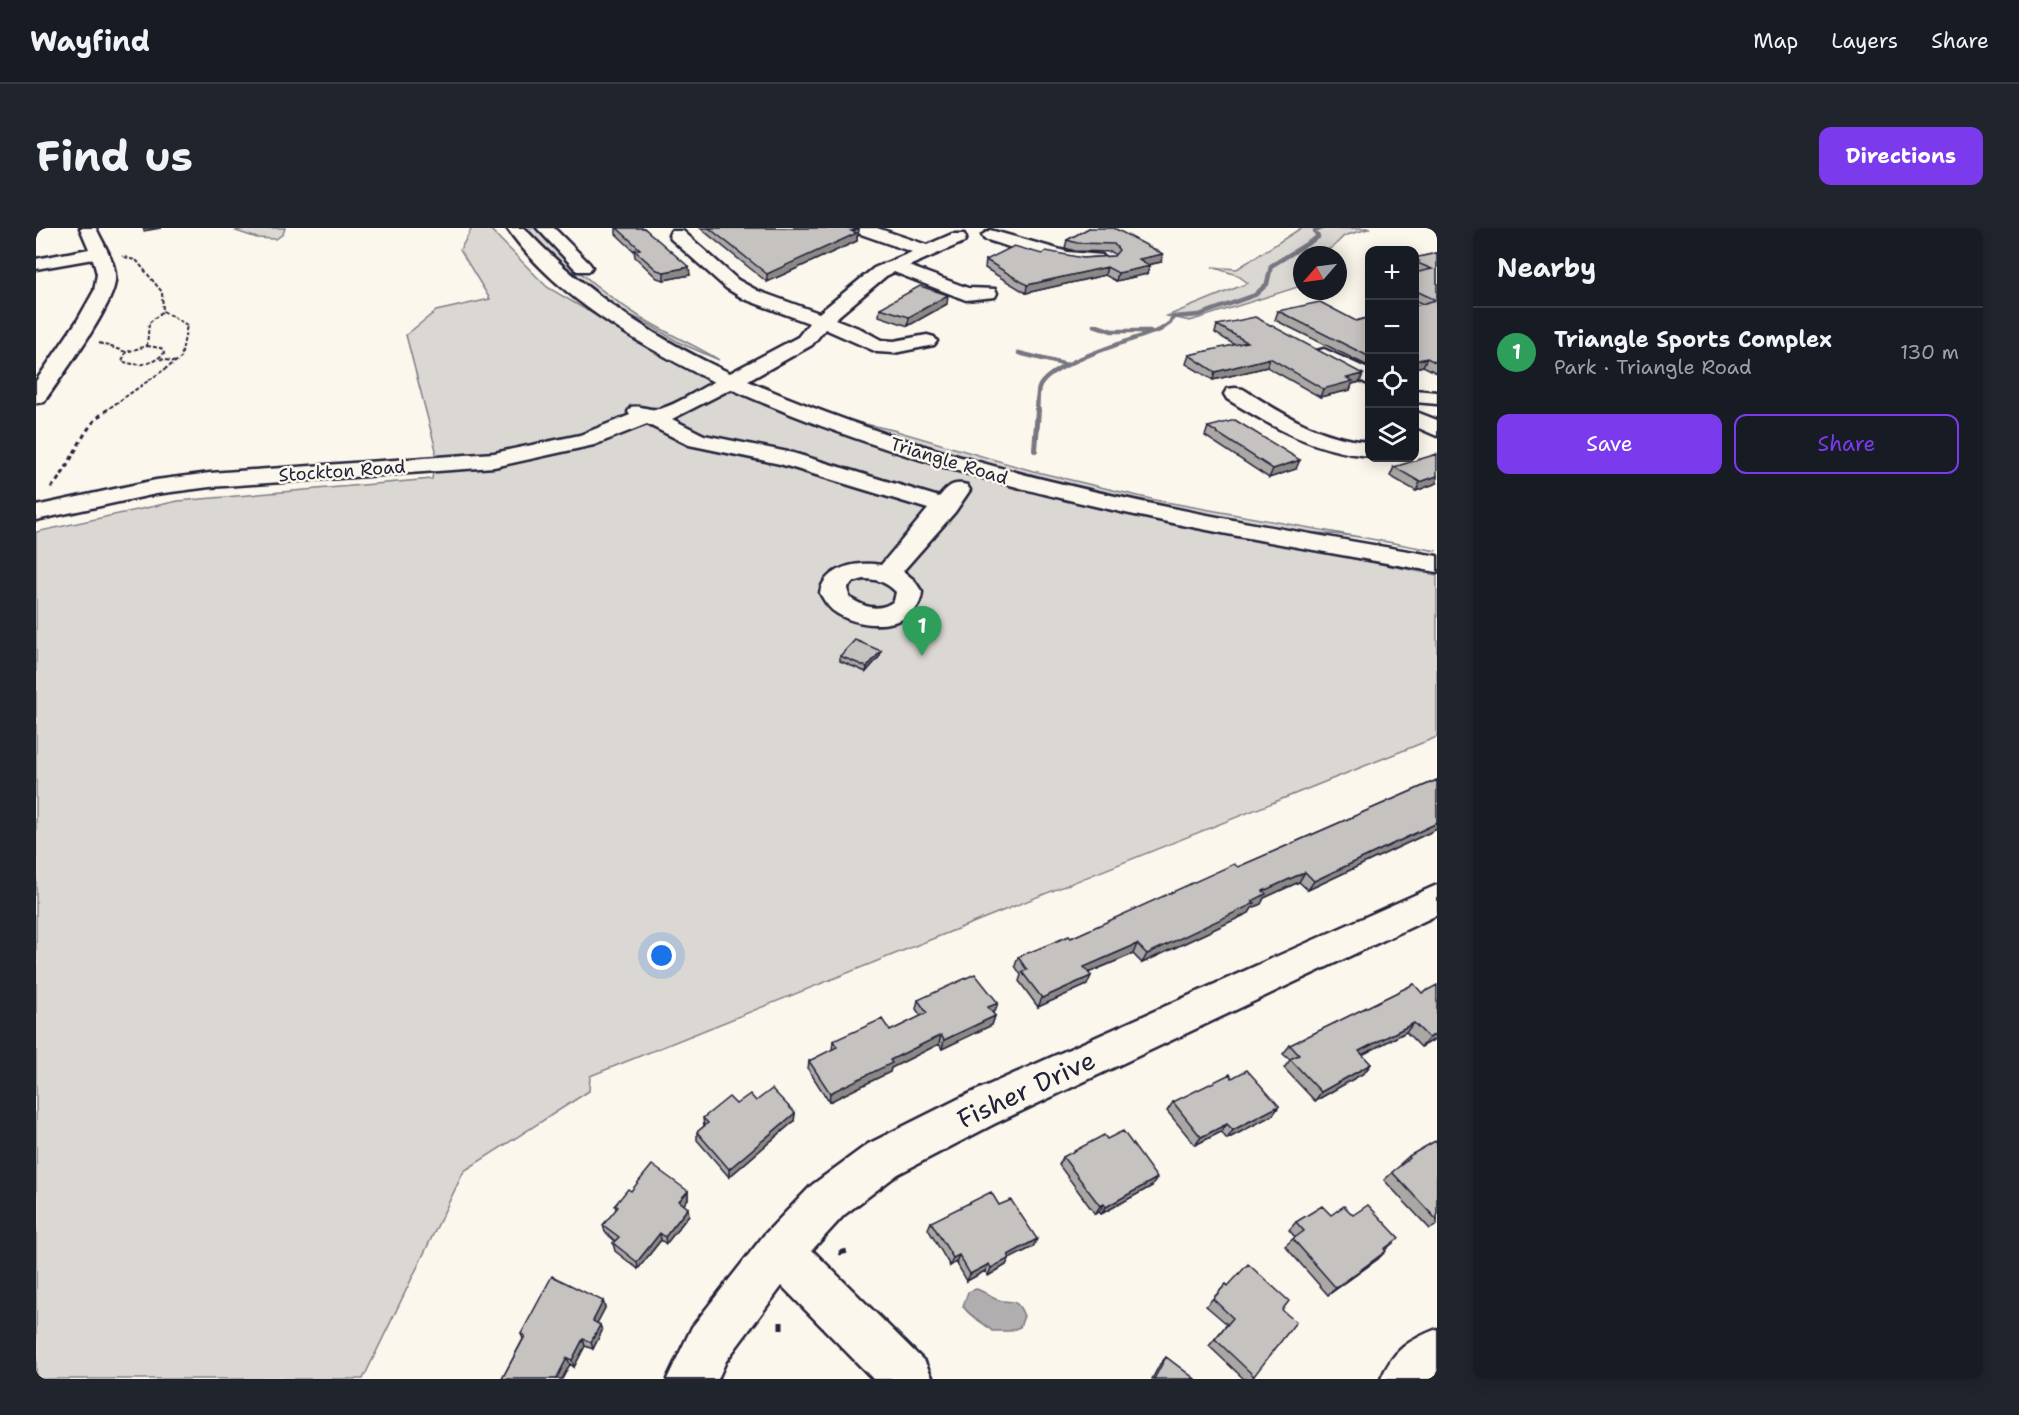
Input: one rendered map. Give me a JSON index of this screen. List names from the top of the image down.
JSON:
{
  "streets": {
    "street": ["Triangle Road", "Stockton Road", "Fisher Drive"]
  },
  "crossings": [
    ["Triangle Road", "Stockton Road"]
  ],
  "north": "bottom left",
  "page": {
    "header": "Wayfind",
    "nav": ["Map", "Layers", "Share"],
    "buttons": [
      "Directions",
      ["Save", "Share"]
    ],
    "title": "Find us",
    "heading": "Nearby",
    "map_buttons": ["+", "−"],
    "list": [
      {
        "mark": "1",
        "name": "Triangle Sports Complex",
        "note": "Park · Triangle Road",
        "value": "130 m"
      }
    ],
    "pins": "1"
  }
}
